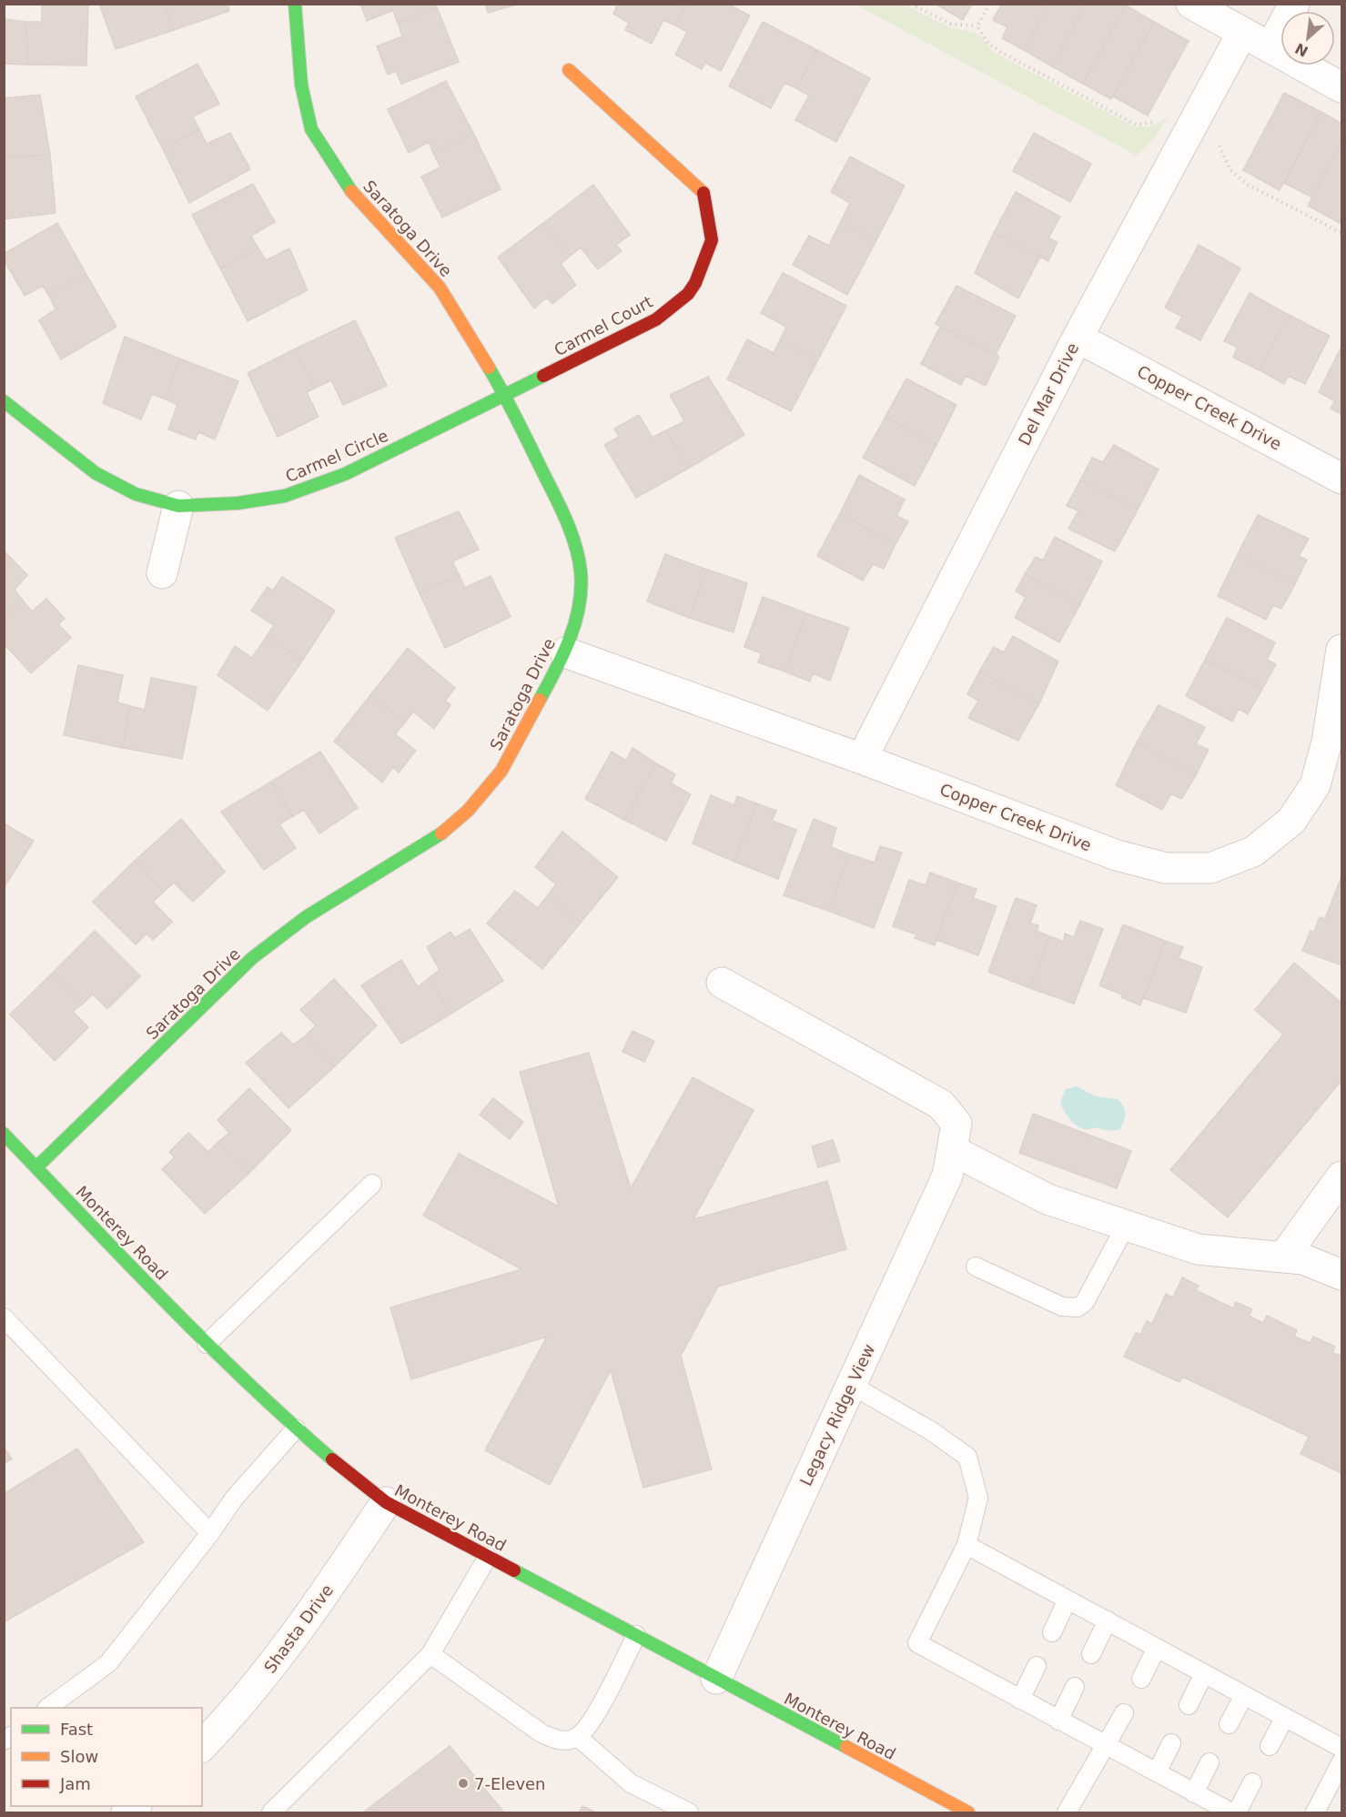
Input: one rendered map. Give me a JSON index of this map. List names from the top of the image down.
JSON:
{
  "streets": {
    "street": [
      "Saratoga Drive",
      "Carmel Court",
      "Del Mar Drive",
      "Copper Creek Drive",
      "Carmel Circle",
      "Monterey Road",
      "Legacy Ridge View",
      "Shasta Drive"
    ]
  },
  "crossings": [
    ["Saratoga Drive", "Carmel Court"],
    ["Saratoga Drive", "Copper Creek Drive"],
    ["Saratoga Drive", "Carmel Circle"],
    ["Saratoga Drive", "Monterey Road"],
    ["Carmel Court", "Carmel Circle"],
    ["Del Mar Drive", "Copper Creek Drive"],
    ["Monterey Road", "Legacy Ridge View"],
    ["Monterey Road", "Shasta Drive"]
  ],
  "places": ["7-Eleven"],
  "legend": ["Fast", "Slow", "Jam"],
  "north": "bottom left"
}
